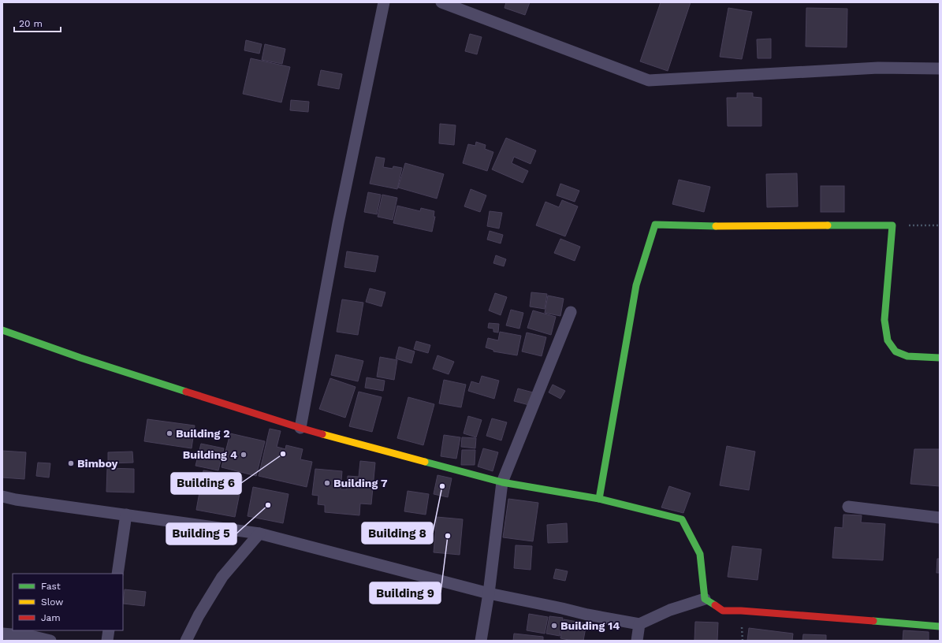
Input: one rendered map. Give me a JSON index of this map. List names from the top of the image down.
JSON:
{
  "places": [
    "Building 2",
    "Building 6",
    "Building 4",
    "Bimboy",
    "Building 7",
    "Building 8",
    "Building 5",
    "Building 9",
    "Building 14"
  ],
  "legend": ["Fast", "Slow", "Jam"],
  "scale_bar": "20 m"
}
